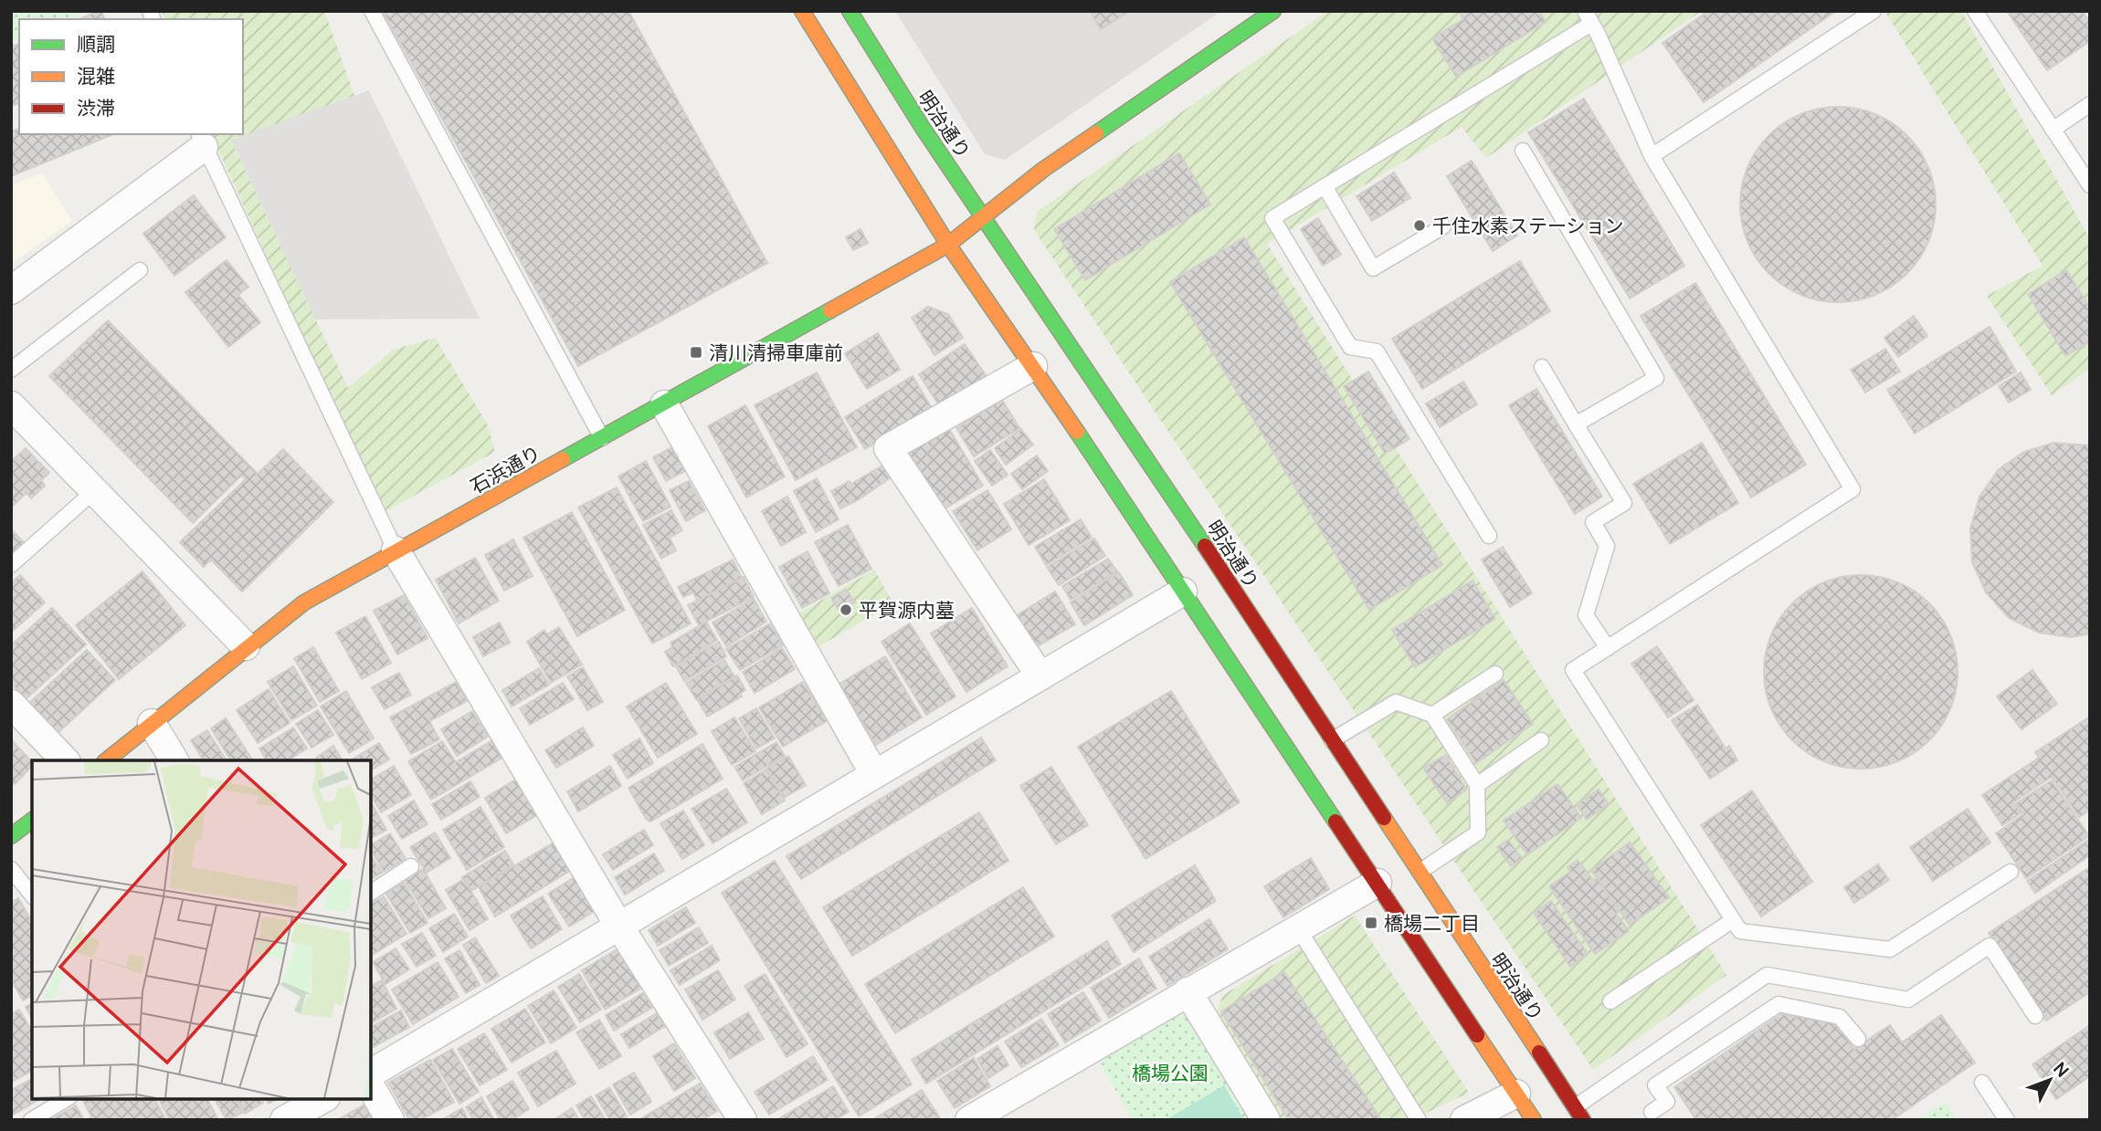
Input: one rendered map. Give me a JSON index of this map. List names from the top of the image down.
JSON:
{
  "streets": {
    "main road": ["明治通り", "石浜通り"]
  },
  "crossings": [
    ["明治通り", "石浜通り"]
  ],
  "parks": ["橋場公園"],
  "places": {
    "other": ["千住水素ステーション", "平賀源内墓"],
    "transit": ["清川清掃車庫前", "橋場二丁目"]
  },
  "legend": ["順調", "混雑", "渋滞"],
  "north": "top right"
}
